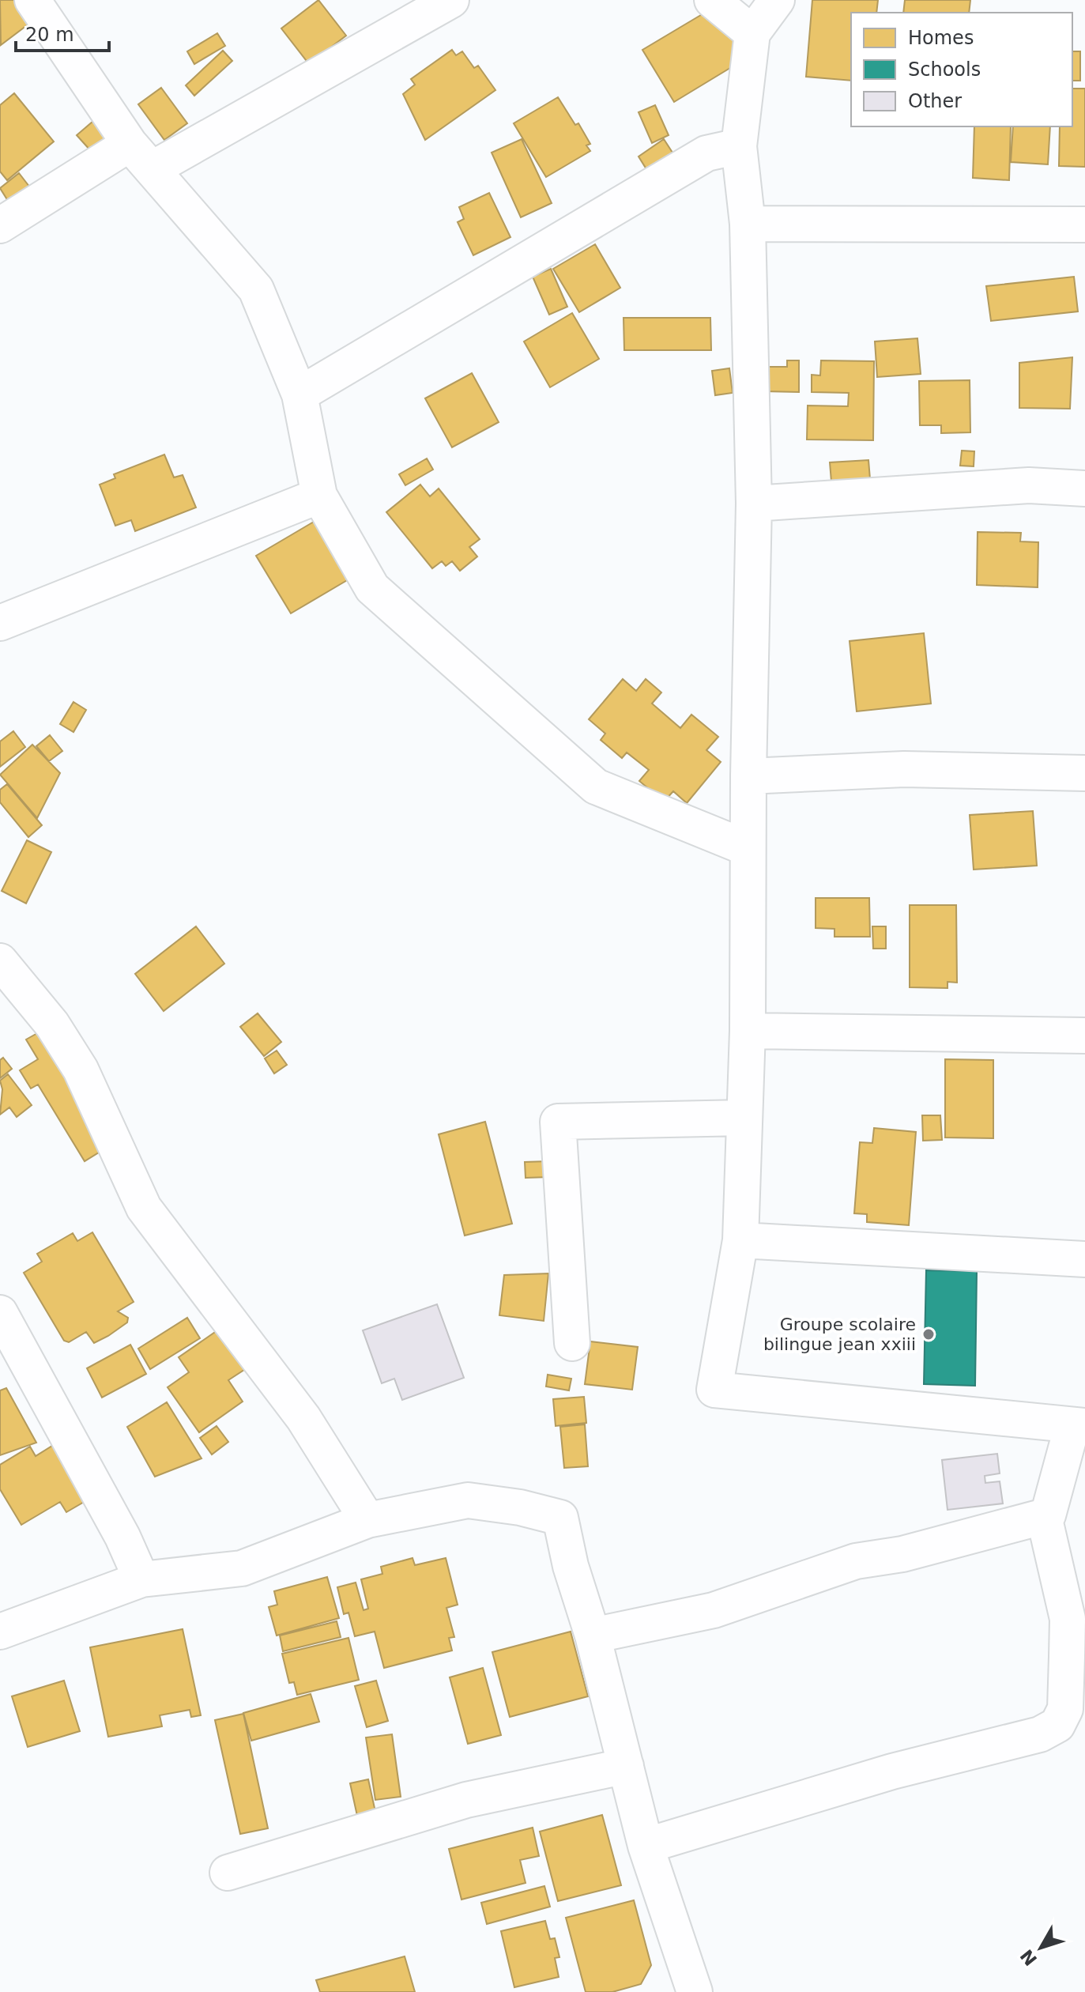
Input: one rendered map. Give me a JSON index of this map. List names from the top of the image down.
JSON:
{
  "places": ["Groupe scolaire bilingue jean xxiii"],
  "legend": ["Homes", "Schools", "Other"],
  "scale_bar": "20 m",
  "north": "bottom left"
}
